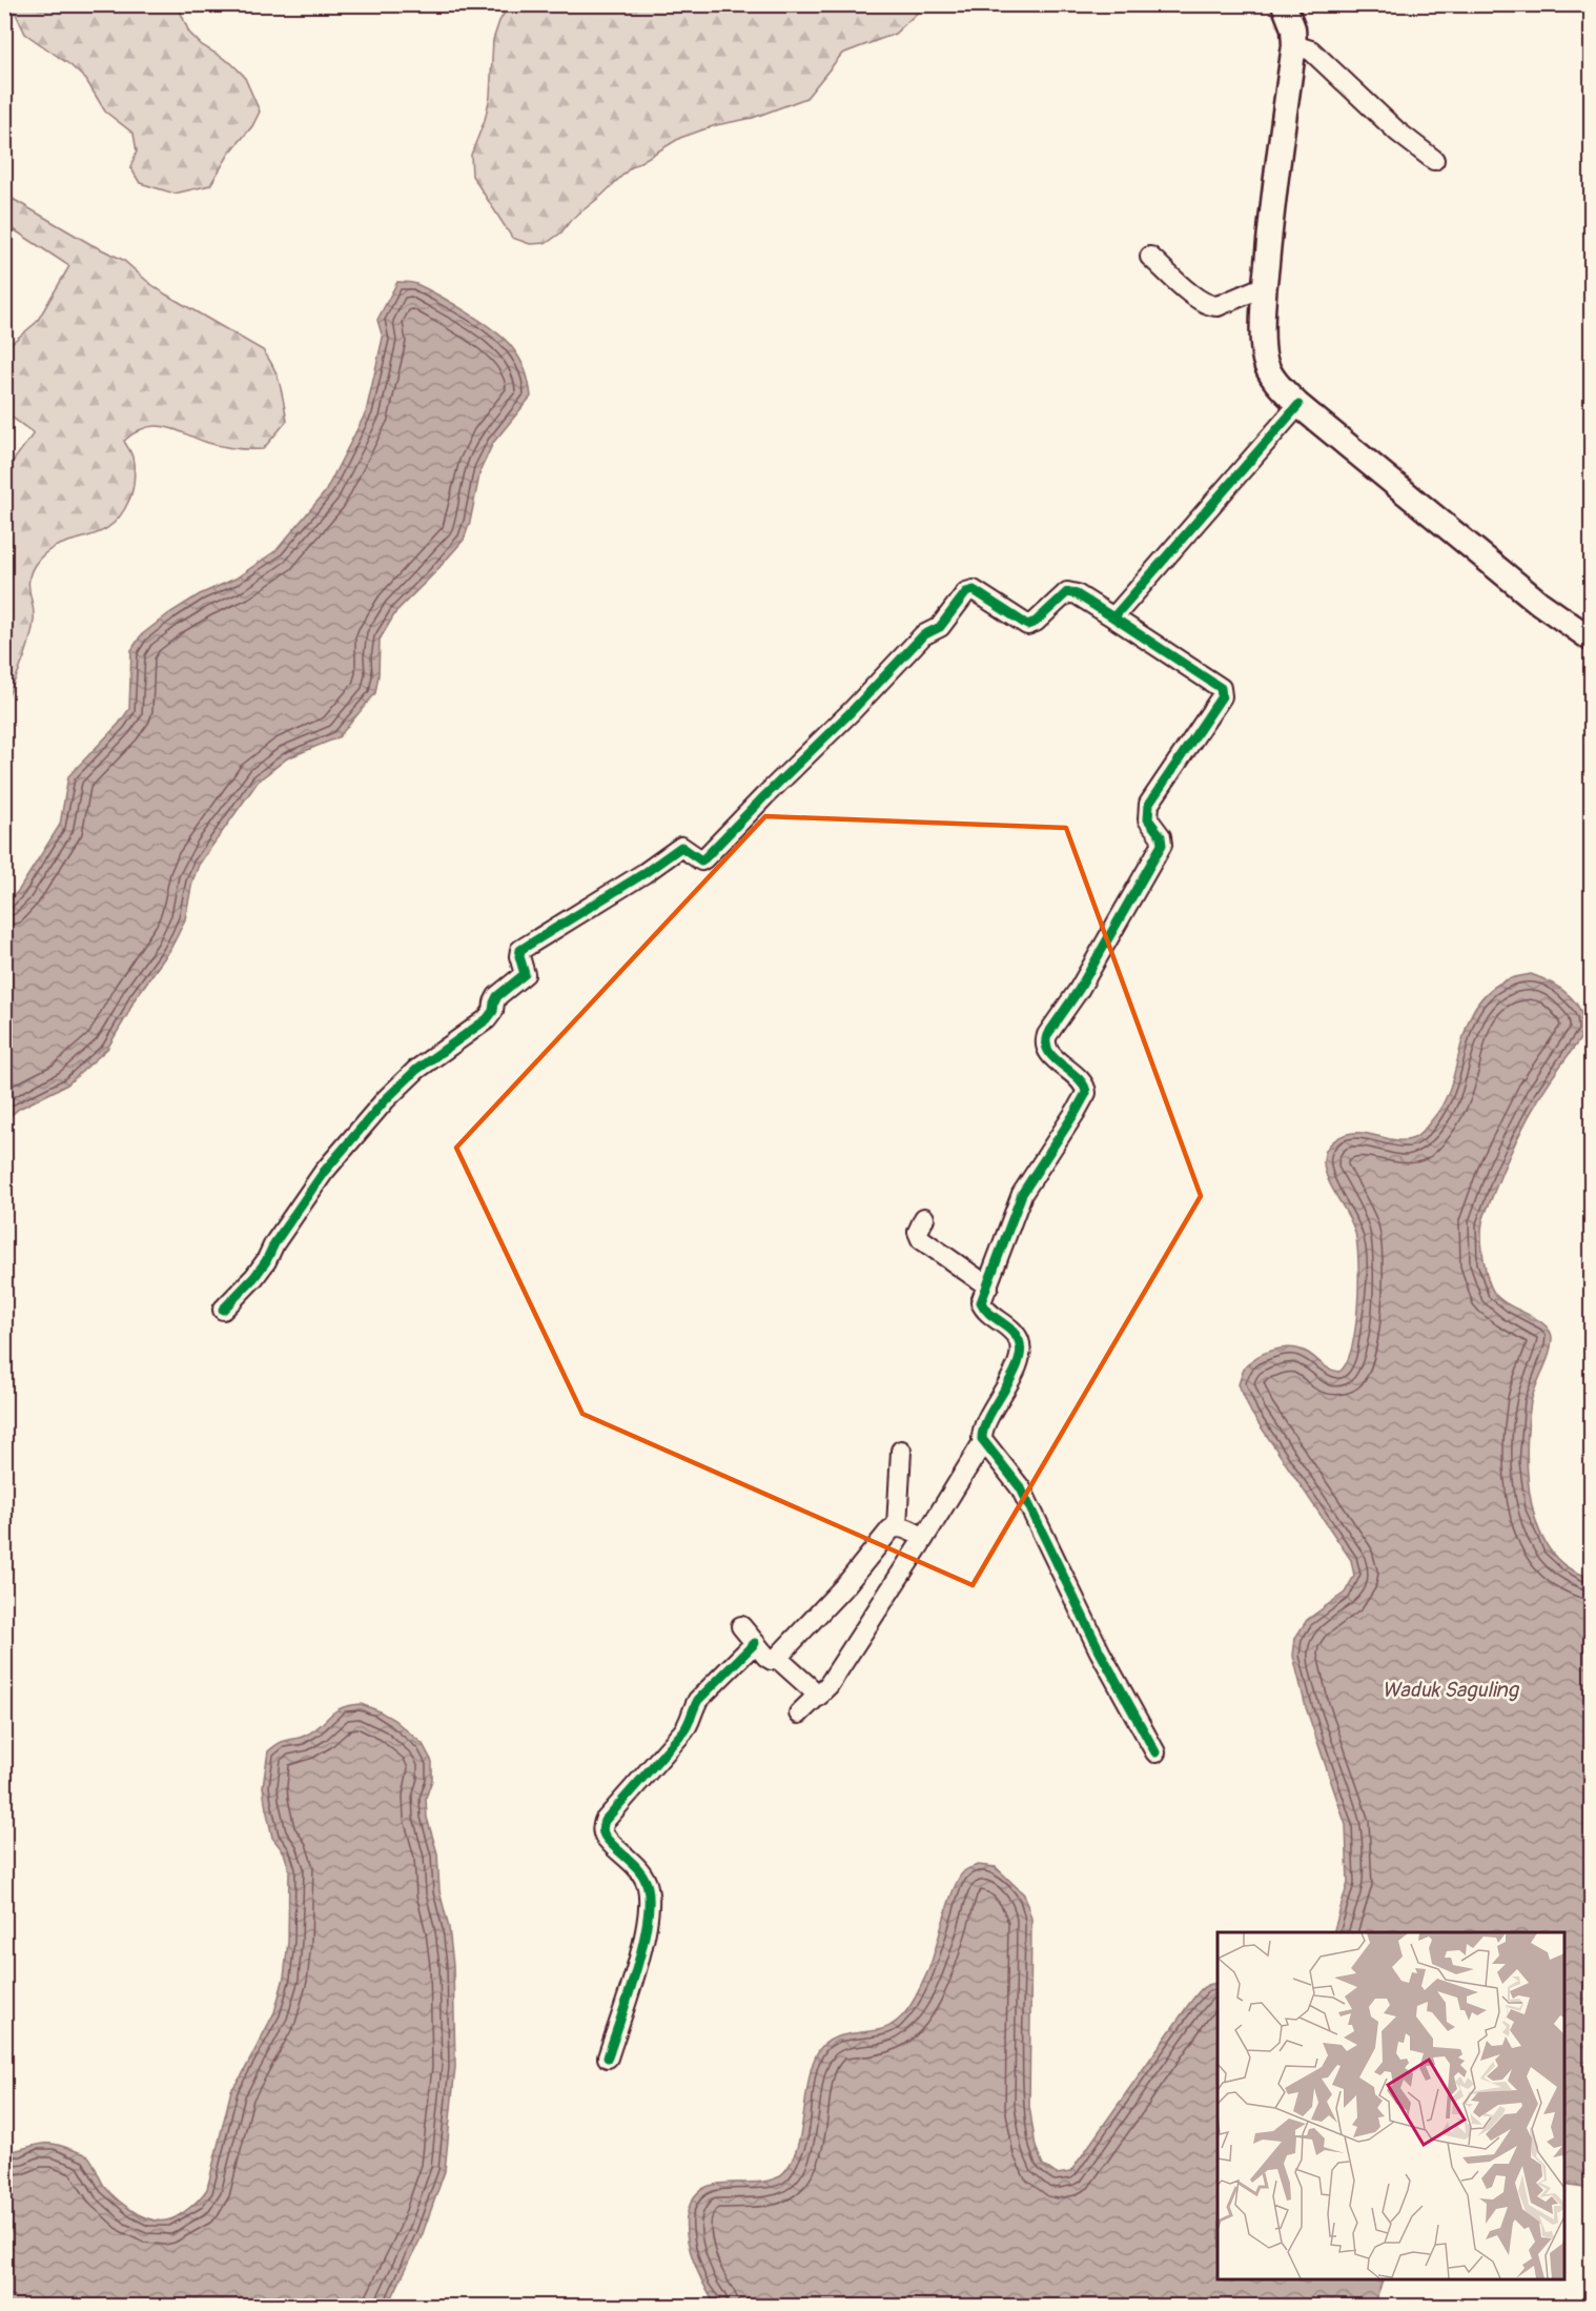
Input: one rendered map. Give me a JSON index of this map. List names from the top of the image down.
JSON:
{
  "water": ["Waduk Saguling"]
}
